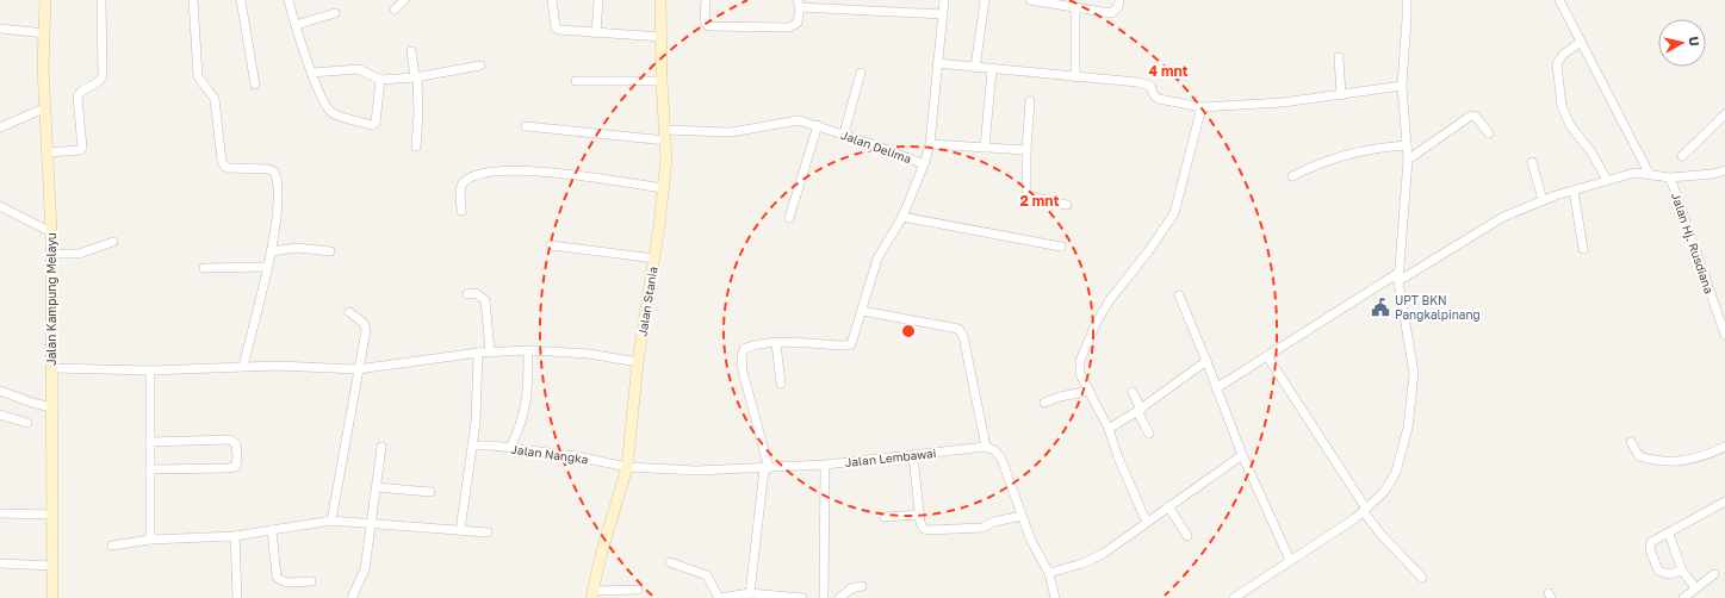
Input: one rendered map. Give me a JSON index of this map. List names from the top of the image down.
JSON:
{
  "streets": {
    "main road": ["Jalan Kampung Melayu", "Jalan Stania"],
    "street": [
      "Jalan Delima",
      "Jalan Hj. Rusdiana",
      "Jalan Nangka",
      "Jalan Lembawai"
    ]
  },
  "crossings": [
    ["Jalan Delima", "Jalan Stania"],
    ["Jalan Stania", "Jalan Nangka"],
    ["Jalan Stania", "Jalan Lembawai"],
    ["Jalan Nangka", "Jalan Lembawai"]
  ],
  "places": {
    "public building": ["UPT BKN Pangkalpinang"]
  },
  "north": "right",
  "rings": ["4 mnt", "2 mnt"]
}
